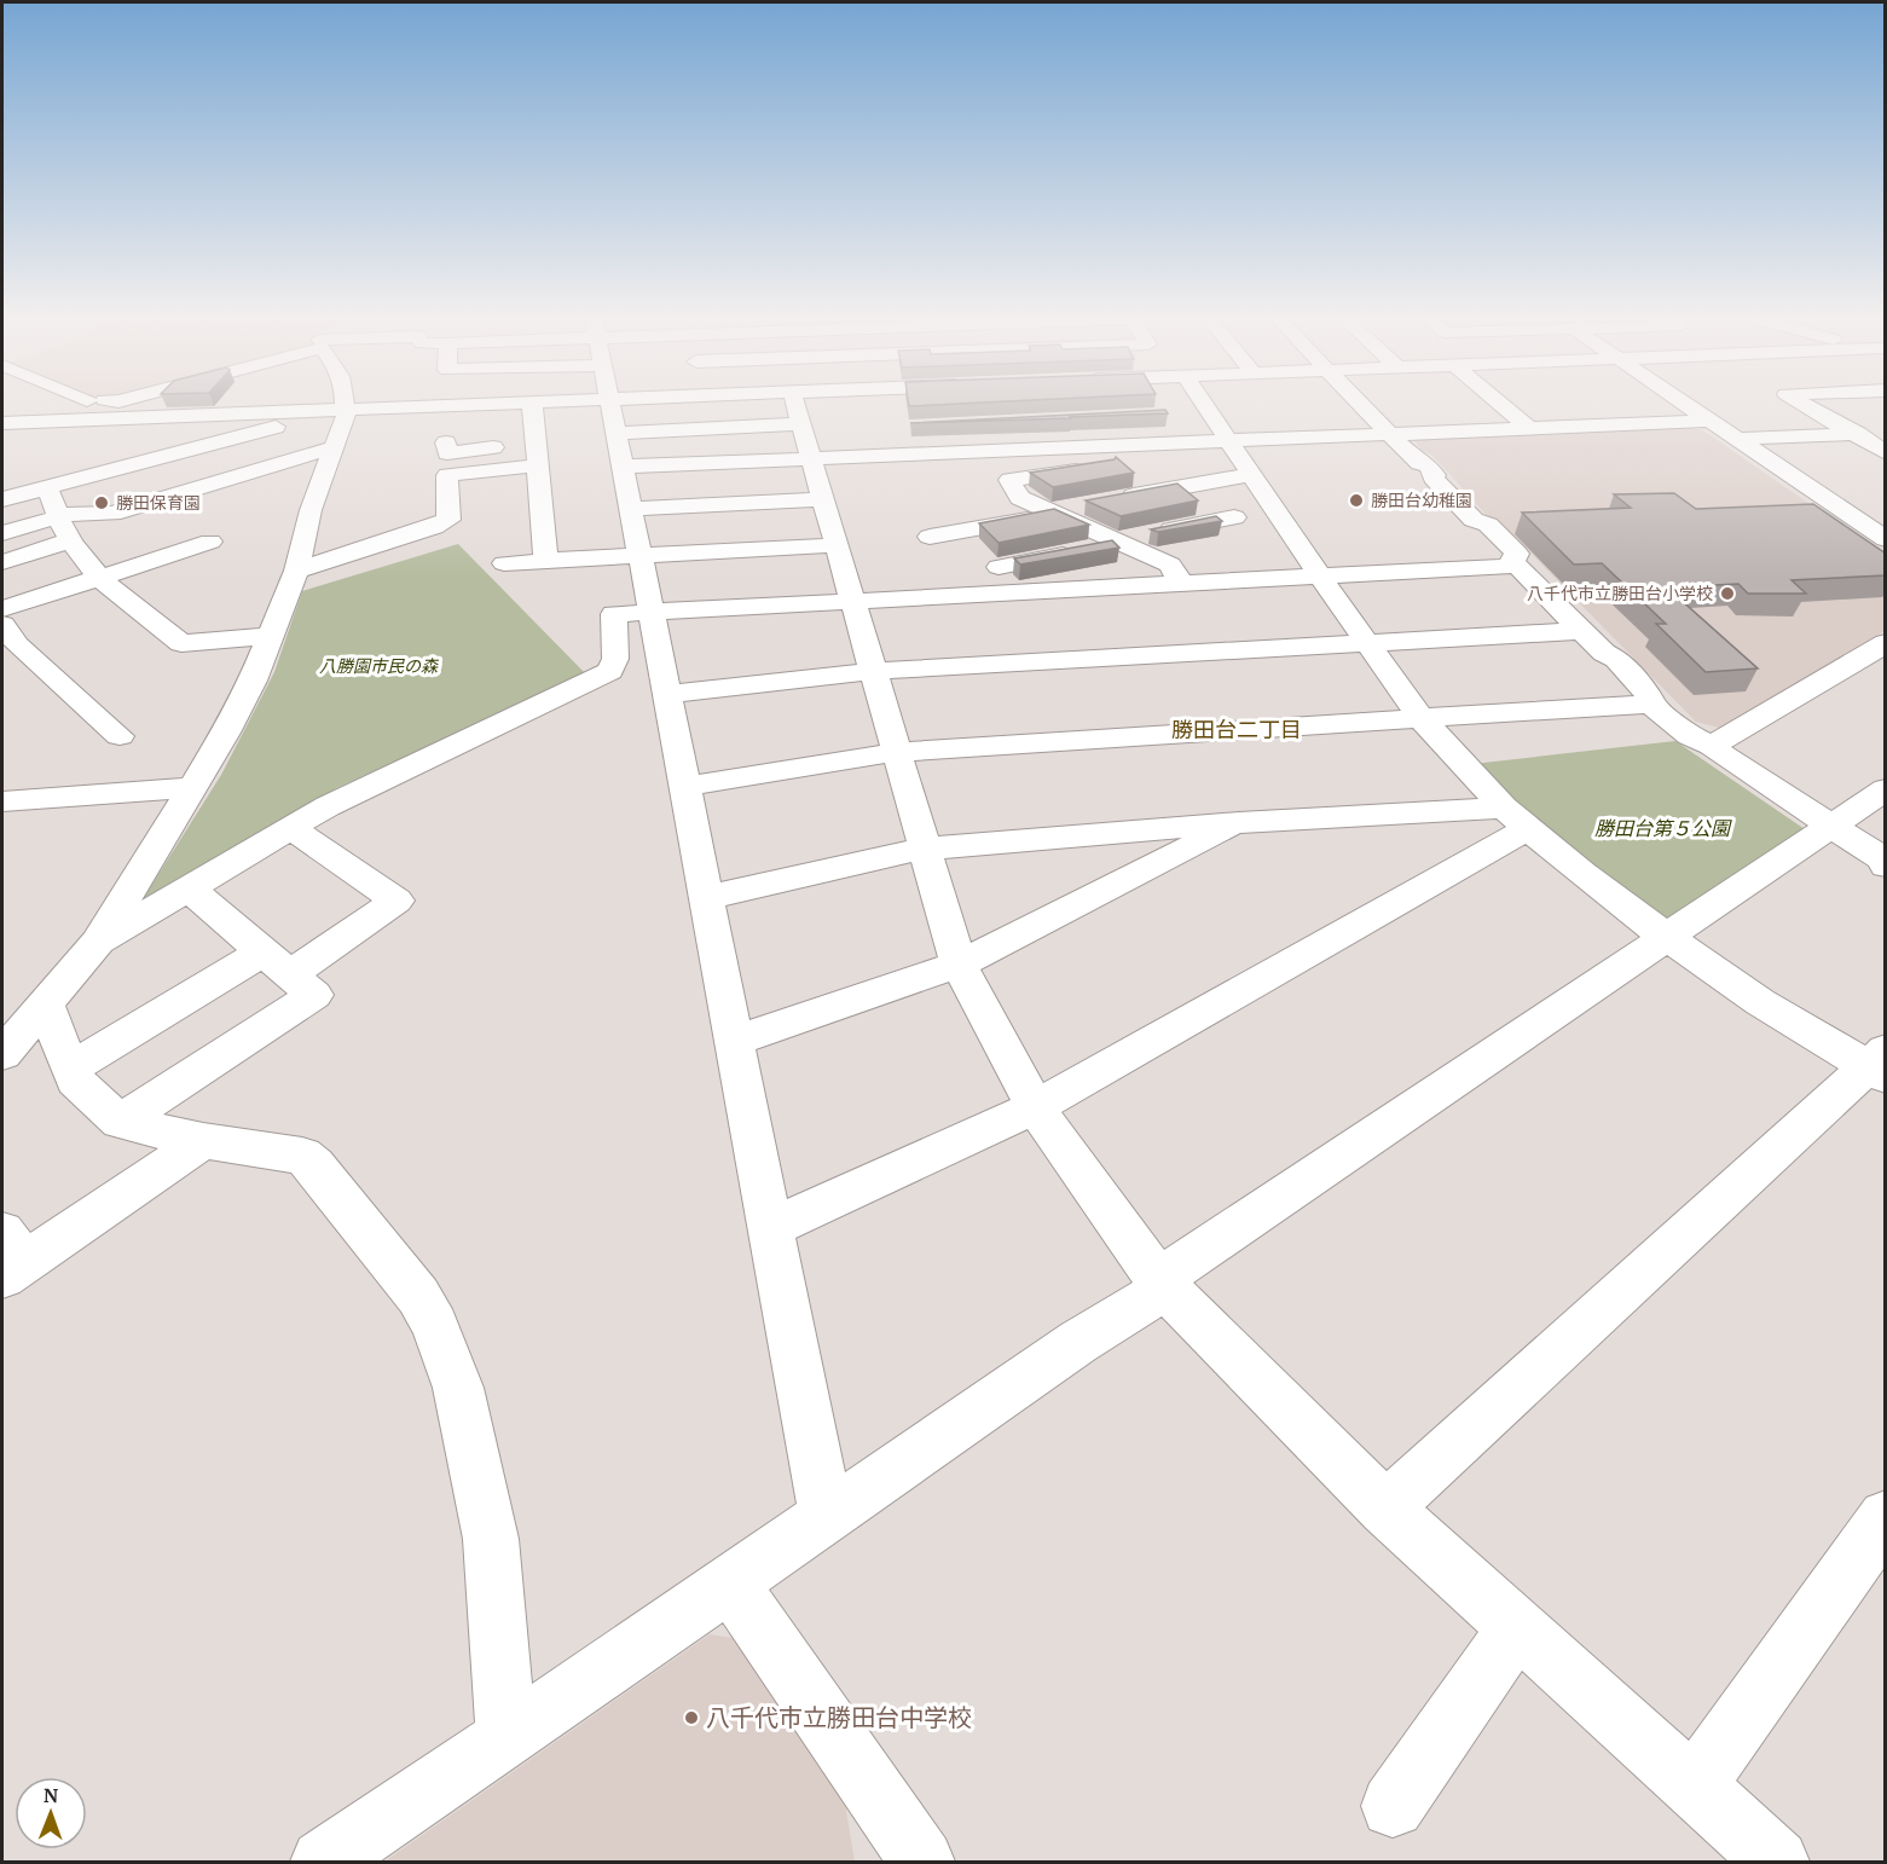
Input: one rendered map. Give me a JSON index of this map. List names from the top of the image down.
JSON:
{
  "districts": ["勝田台二丁目"],
  "parks": ["八勝園市民の森", "勝田台第５公園"],
  "places": [
    "勝田台幼稚園",
    "勝田保育園",
    "八千代市立勝田台小学校",
    "八千代市立勝田台中学校"
  ],
  "north": "top"
}
